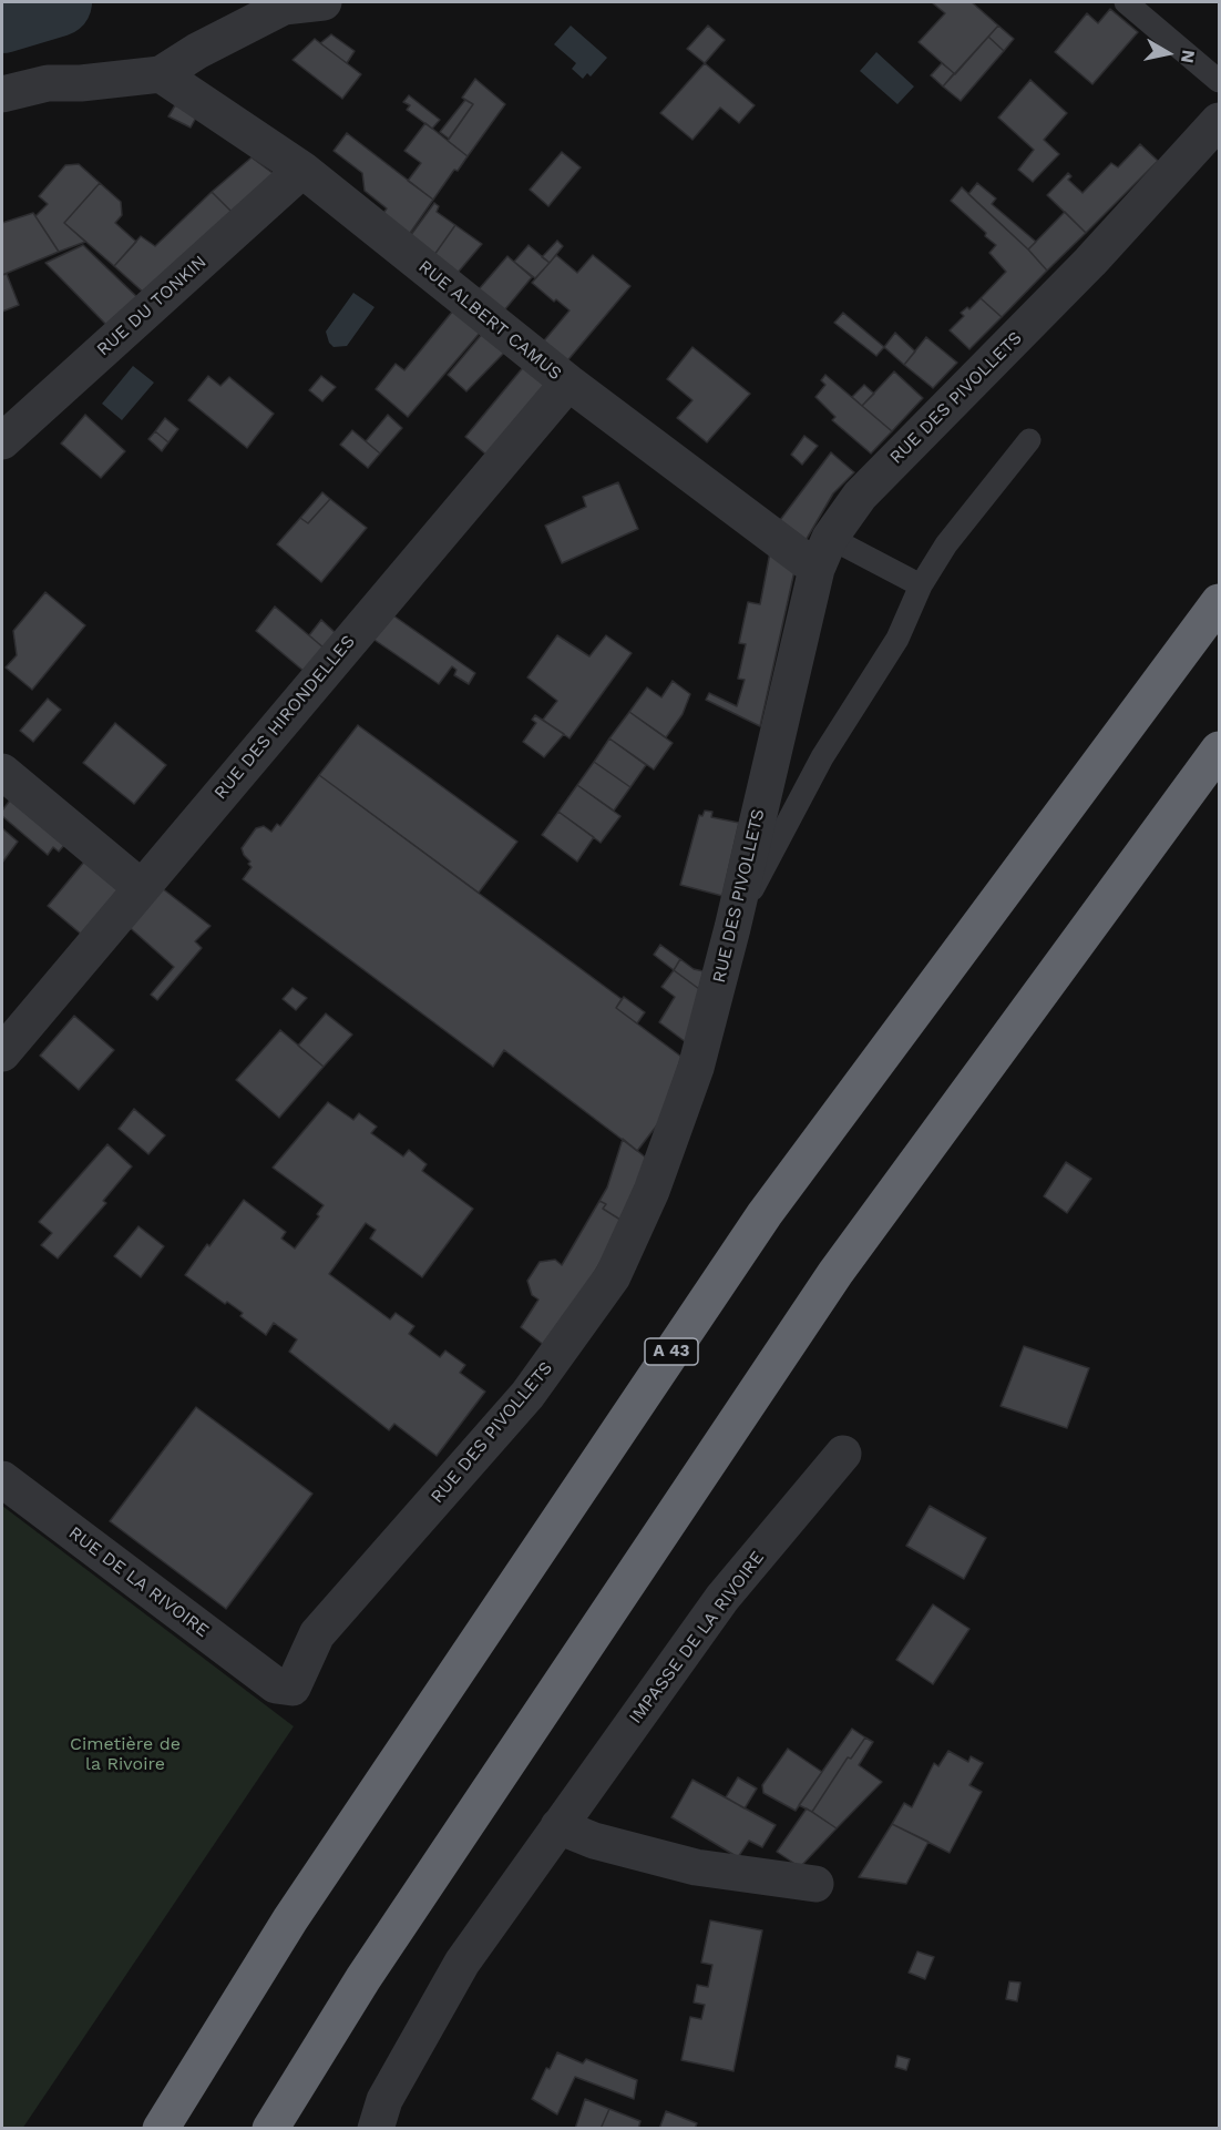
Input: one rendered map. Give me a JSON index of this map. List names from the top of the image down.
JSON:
{
  "streets": {
    "highway": ["A 43"],
    "street": [
      "RUE DU TONKIN",
      "RUE ALBERT CAMUS",
      "RUE DES PIVOLLETS",
      "RUE DES HIRONDELLES",
      "RUE DE LA RIVOIRE",
      "IMPASSE DE LA RIVOIRE"
    ]
  },
  "crossings": [
    ["RUE DU TONKIN", "RUE ALBERT CAMUS"],
    ["RUE ALBERT CAMUS", "RUE DES PIVOLLETS"],
    ["RUE ALBERT CAMUS", "RUE DES HIRONDELLES"],
    ["RUE DES PIVOLLETS", "RUE DE LA RIVOIRE"]
  ],
  "parks": ["Cimetière de la Rivoire"],
  "north": "right"
}
